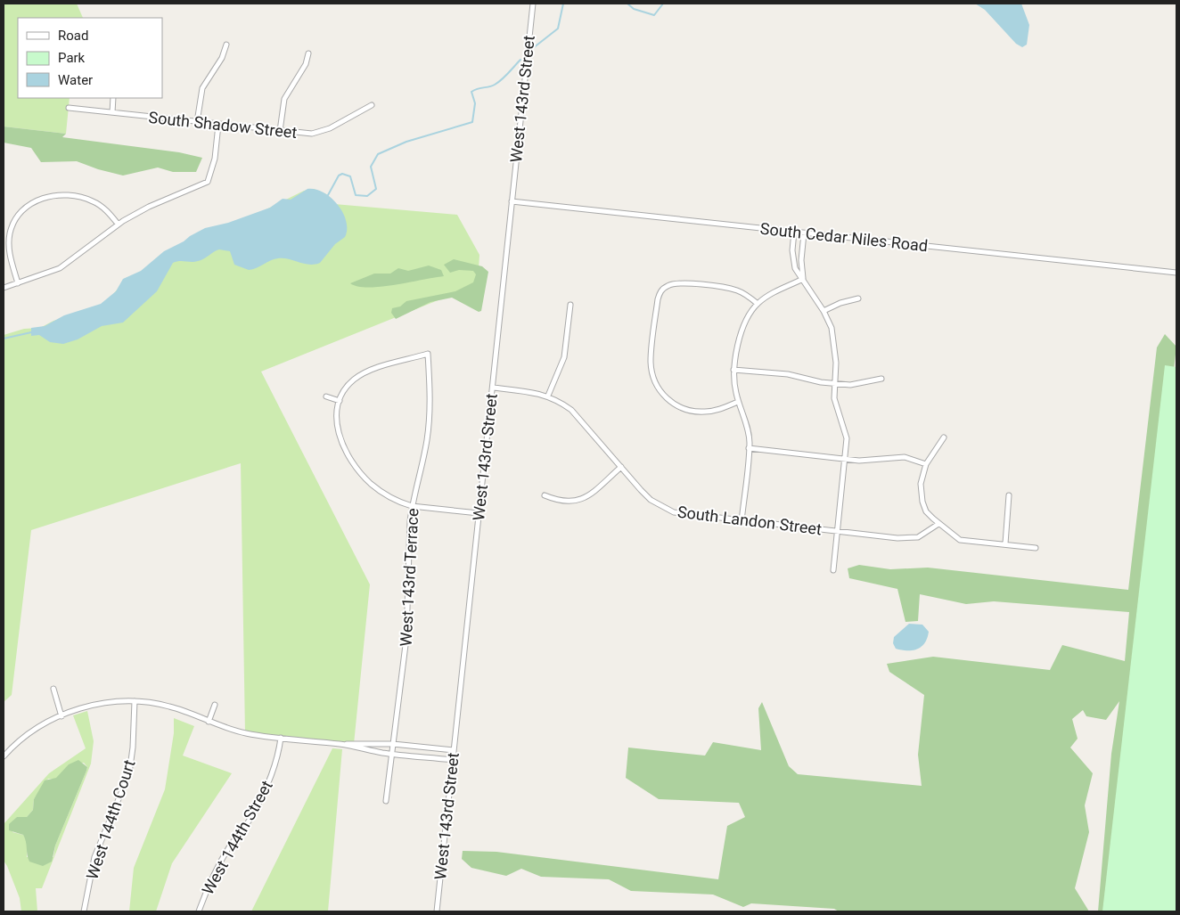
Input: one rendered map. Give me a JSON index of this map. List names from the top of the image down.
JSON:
{
  "streets": {
    "street": [
      "West 143rd Street",
      "South Shadow Street",
      "South Cedar Niles Road",
      "South Landon Street",
      "West 143rd Terrace",
      "West 144th Court",
      "West 144th Street"
    ]
  },
  "crossings": [
    ["West 143rd Street", "South Cedar Niles Road"],
    ["West 143rd Street", "South Landon Street"]
  ],
  "legend": ["Road", "Park", "Water"]
}
